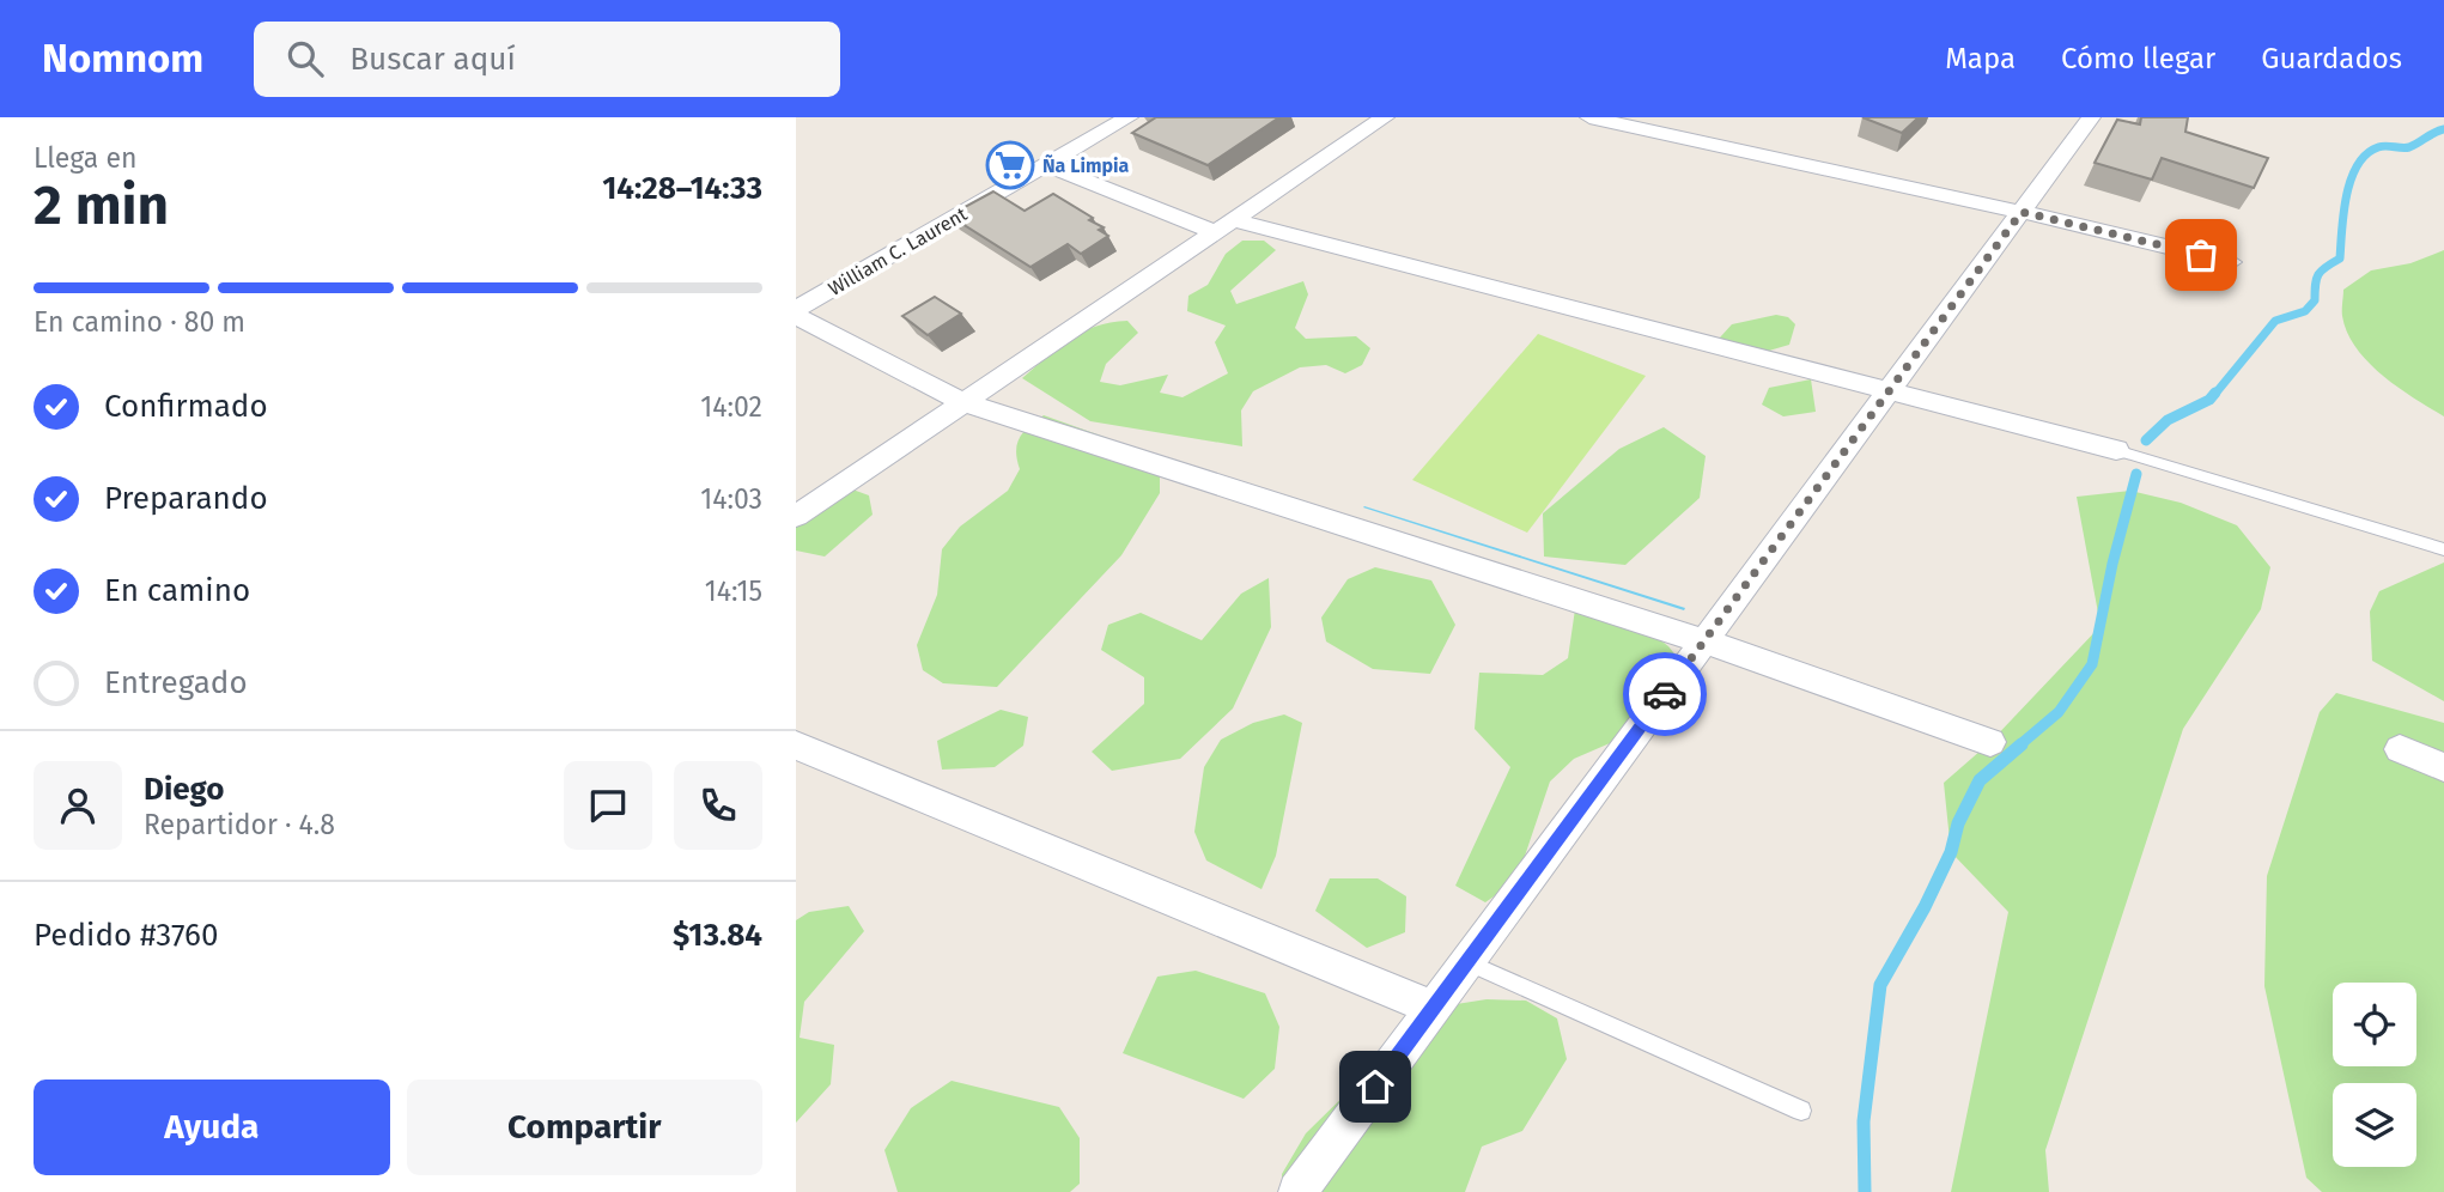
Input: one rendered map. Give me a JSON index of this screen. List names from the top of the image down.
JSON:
{
  "streets": {
    "street": ["William C. Laurent"]
  },
  "places": {
    "supermarket": ["Ña Limpia"]
  },
  "page": {
    "header": "Nomnom",
    "search": "Buscar aquí",
    "nav": ["Mapa", "Cómo llegar", "Guardados"],
    "heading": ["2 min", "Llega en", "14:28–14:33"],
    "panel": [
      "Diego",
      "Repartidor · 4.8",
      "Pedido #3760",
      "$13.84"
    ],
    "bar": "En camino · 80 m",
    "list": [
      ["Confirmado", "14:02"],
      ["Preparando", "14:03"],
      ["En camino", "14:15"],
      "Entregado"
    ],
    "buttons": ["Ayuda", "Compartir"]
  }
}
